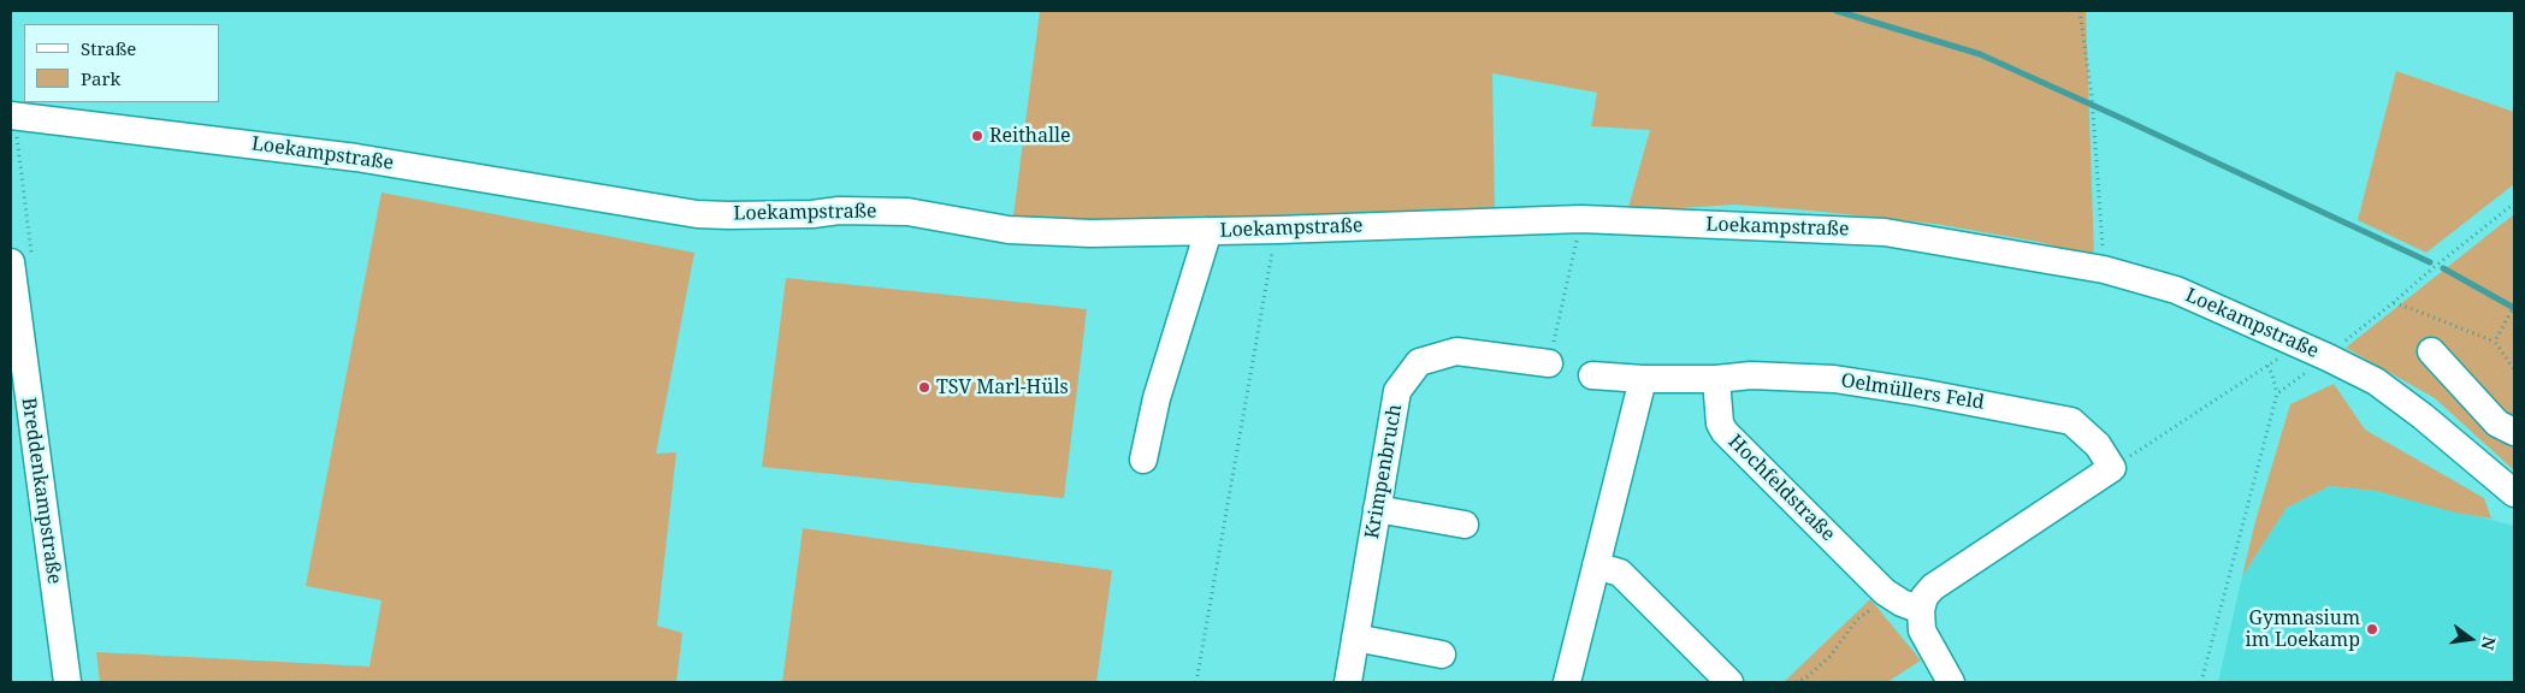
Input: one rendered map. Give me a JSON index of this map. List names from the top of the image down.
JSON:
{
  "streets": {
    "street": [
      "Loekampstraße",
      "Oelmüllers Feld",
      "Krimpenbruch",
      "Hochfeldstraße",
      "Breddenkampstraße"
    ]
  },
  "crossings": [
    ["Oelmüllers Feld", "Hochfeldstraße"]
  ],
  "places": ["Reithalle", "TSV Marl-Hüls", "Gymnasium im Loekamp"],
  "legend": ["Straße", "Park"],
  "north": "right"
}
